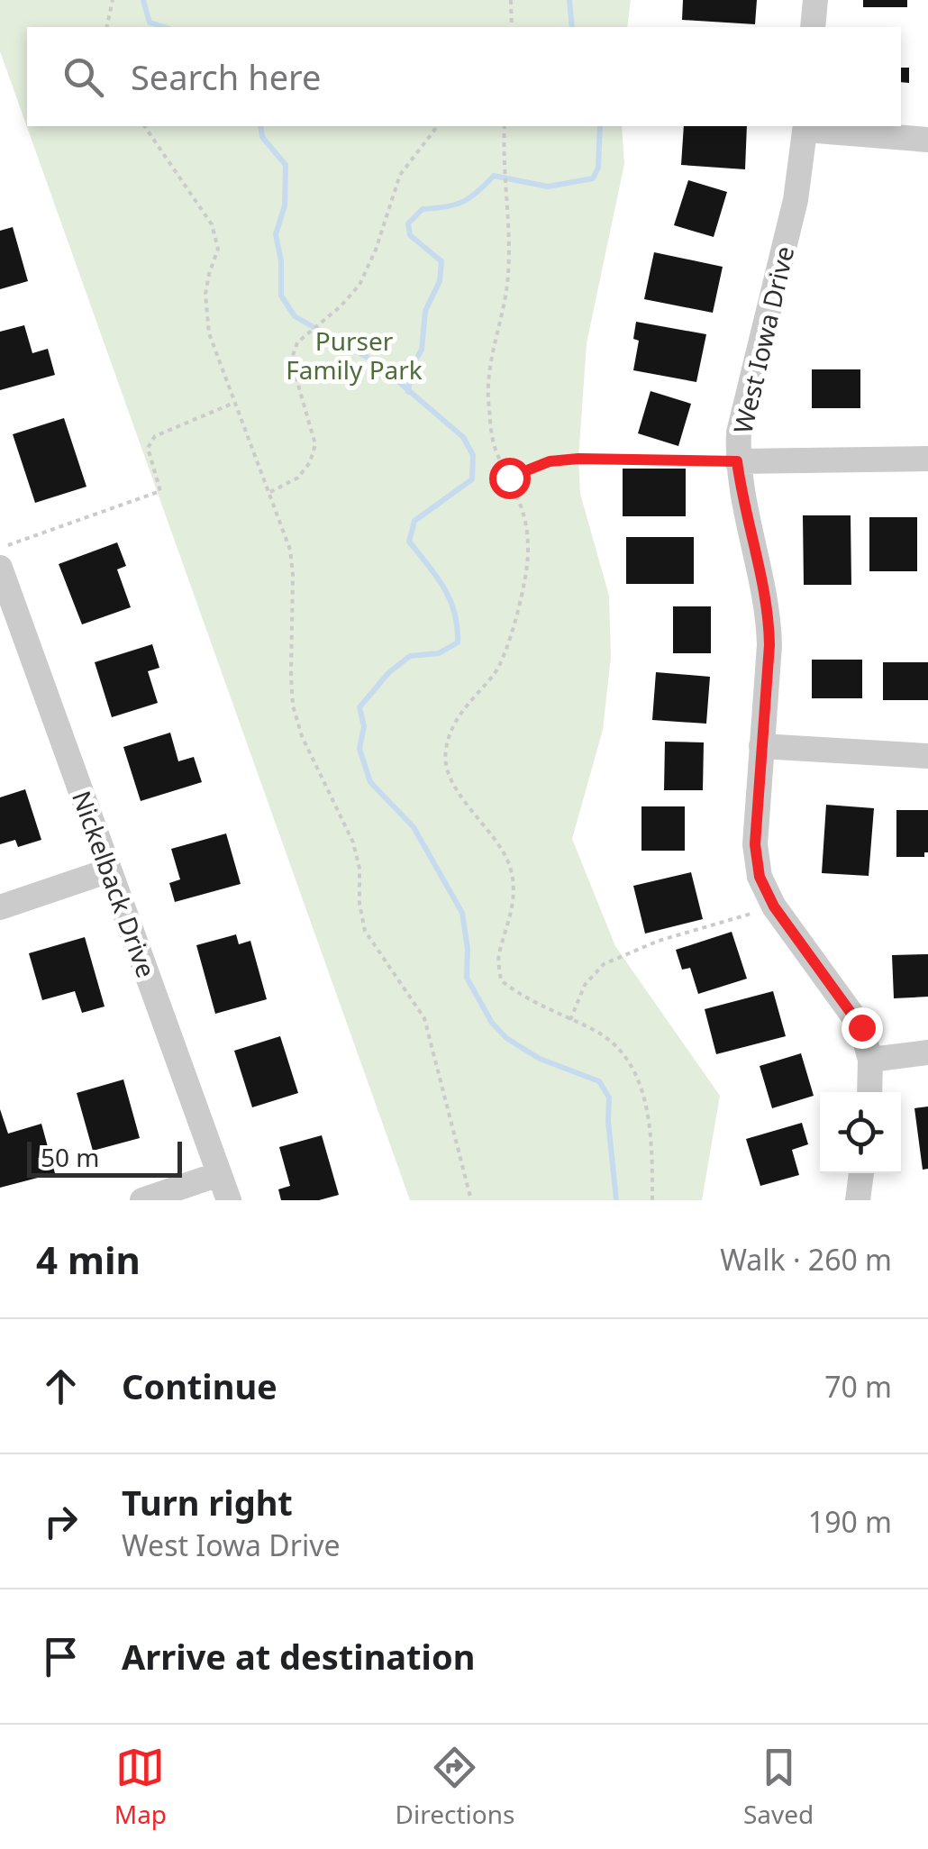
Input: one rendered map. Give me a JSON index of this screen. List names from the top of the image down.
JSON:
{
  "streets": {
    "street": ["West Iowa Drive", "Nickelback Drive"]
  },
  "parks": ["Purser Family Park"],
  "scale_bar": "50 m",
  "page": {
    "search": "Search here",
    "scale": "50 m",
    "heading": ["4 min", "Walk · 260 m"],
    "list": [
      ["Continue", "70 m"],
      ["Turn right", "West Iowa Drive", "190 m"],
      "Arrive at destination"
    ],
    "nav": ["Map", "Directions", "Saved"]
  }
}
